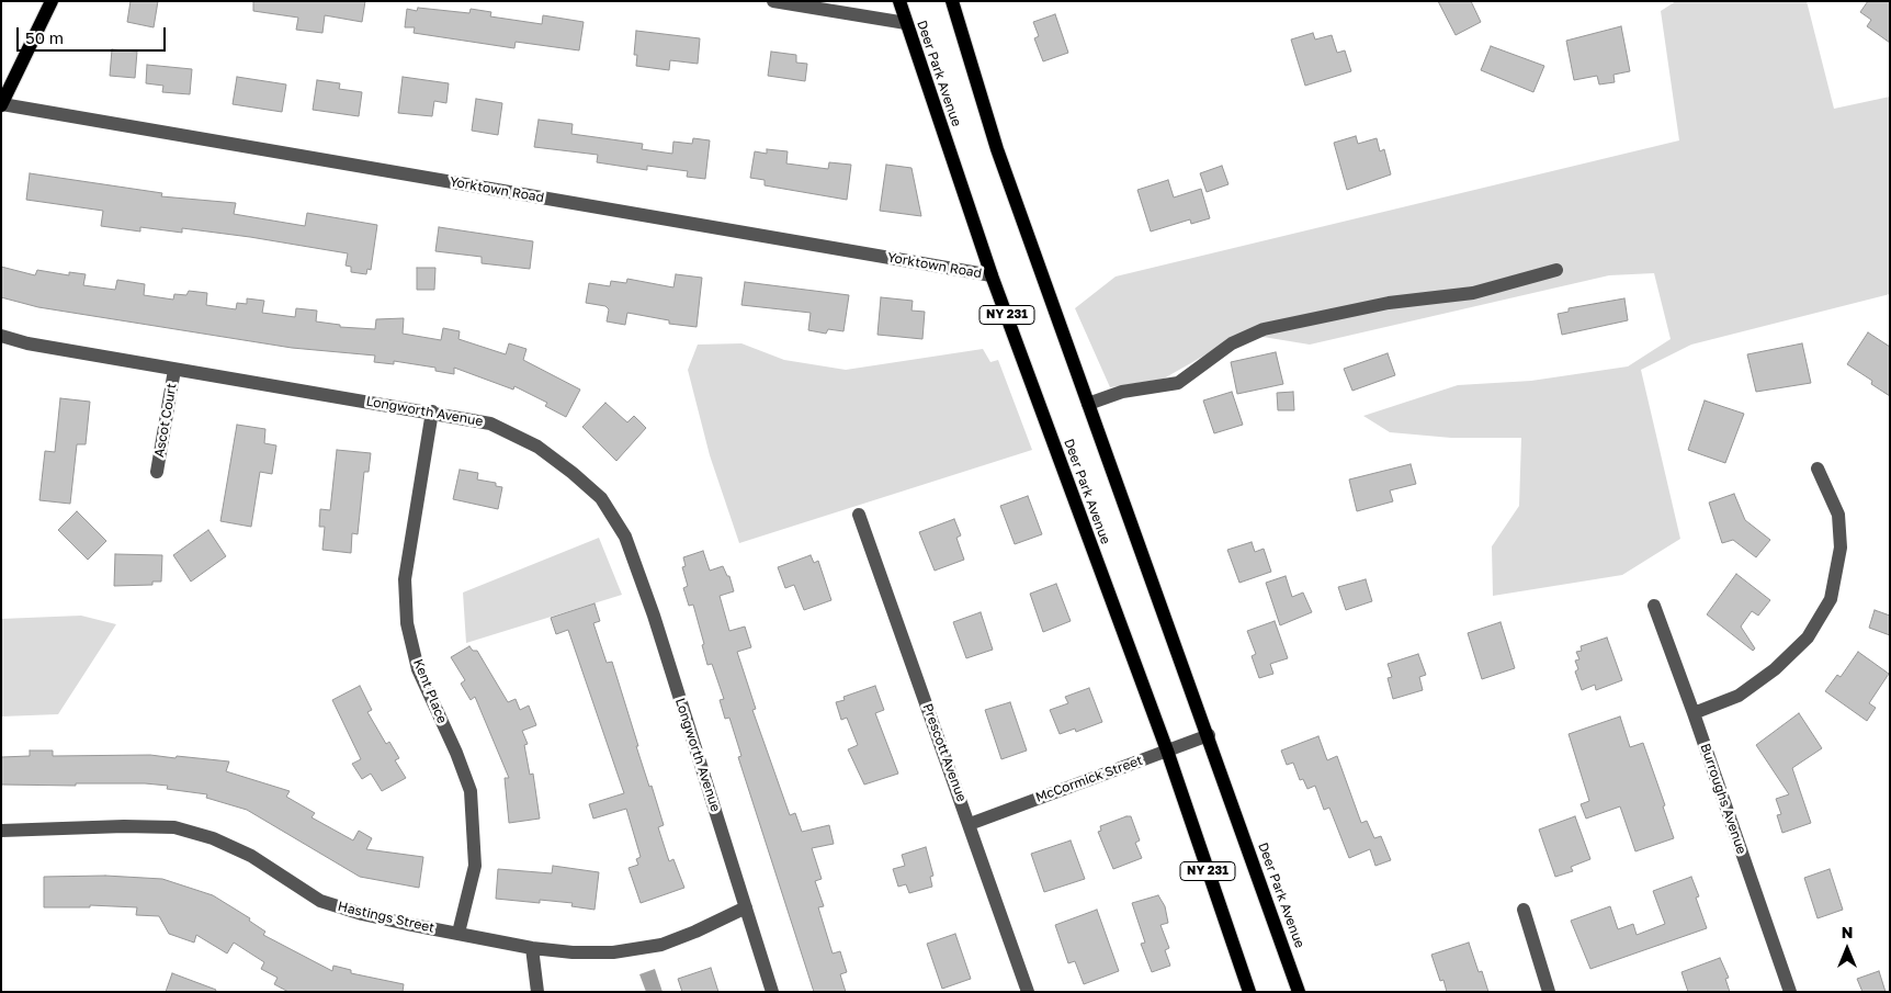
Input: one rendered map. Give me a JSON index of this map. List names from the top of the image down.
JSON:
{
  "streets": {
    "main road": ["Deer Park Avenue", "NY 231"],
    "street": [
      "Yorktown Road",
      "Longworth Avenue",
      "Ascot Court",
      "Kent Place",
      "Prescott Avenue",
      "McCormick Street",
      "Burroughs Avenue",
      "Hastings Street"
    ]
  },
  "crossings": [
    ["Deer Park Avenue", "Yorktown Road"],
    ["Deer Park Avenue", "McCormick Street"],
    ["Longworth Avenue", "Ascot Court"],
    ["Longworth Avenue", "Kent Place"],
    ["Longworth Avenue", "Hastings Street"],
    ["Kent Place", "Hastings Street"],
    ["Prescott Avenue", "McCormick Street"]
  ],
  "scale_bar": "50 m",
  "north": "top"
}
